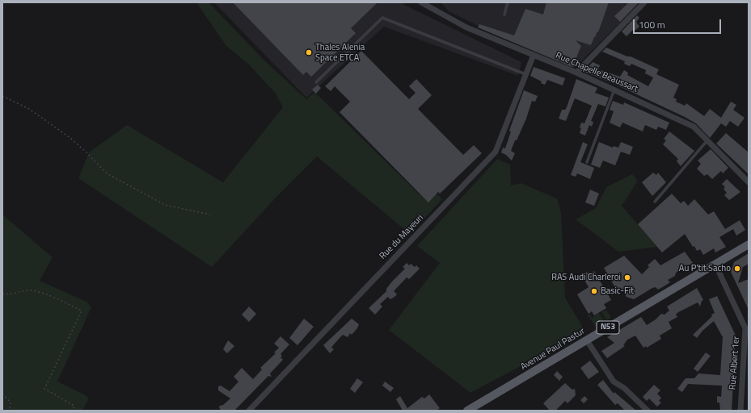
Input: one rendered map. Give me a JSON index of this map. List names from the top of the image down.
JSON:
{
  "streets": {
    "main road": ["N53", "Avenue Paul Pastur"],
    "street": ["Rue Chapelle Beaussart", "Rue du Mayeuri", "Rue Albert 1er"]
  },
  "crossings": [
    ["Rue Chapelle Beaussart", "Rue du Mayeuri"],
    ["Avenue Paul Pastur", "Rue Albert 1er"]
  ],
  "places": [
    "Thales Alenia Space ETCA",
    "Au P'tit Sacho",
    "RAS Audi Charleroi",
    "Basic-Fit"
  ],
  "scale_bar": "100 m"
}
